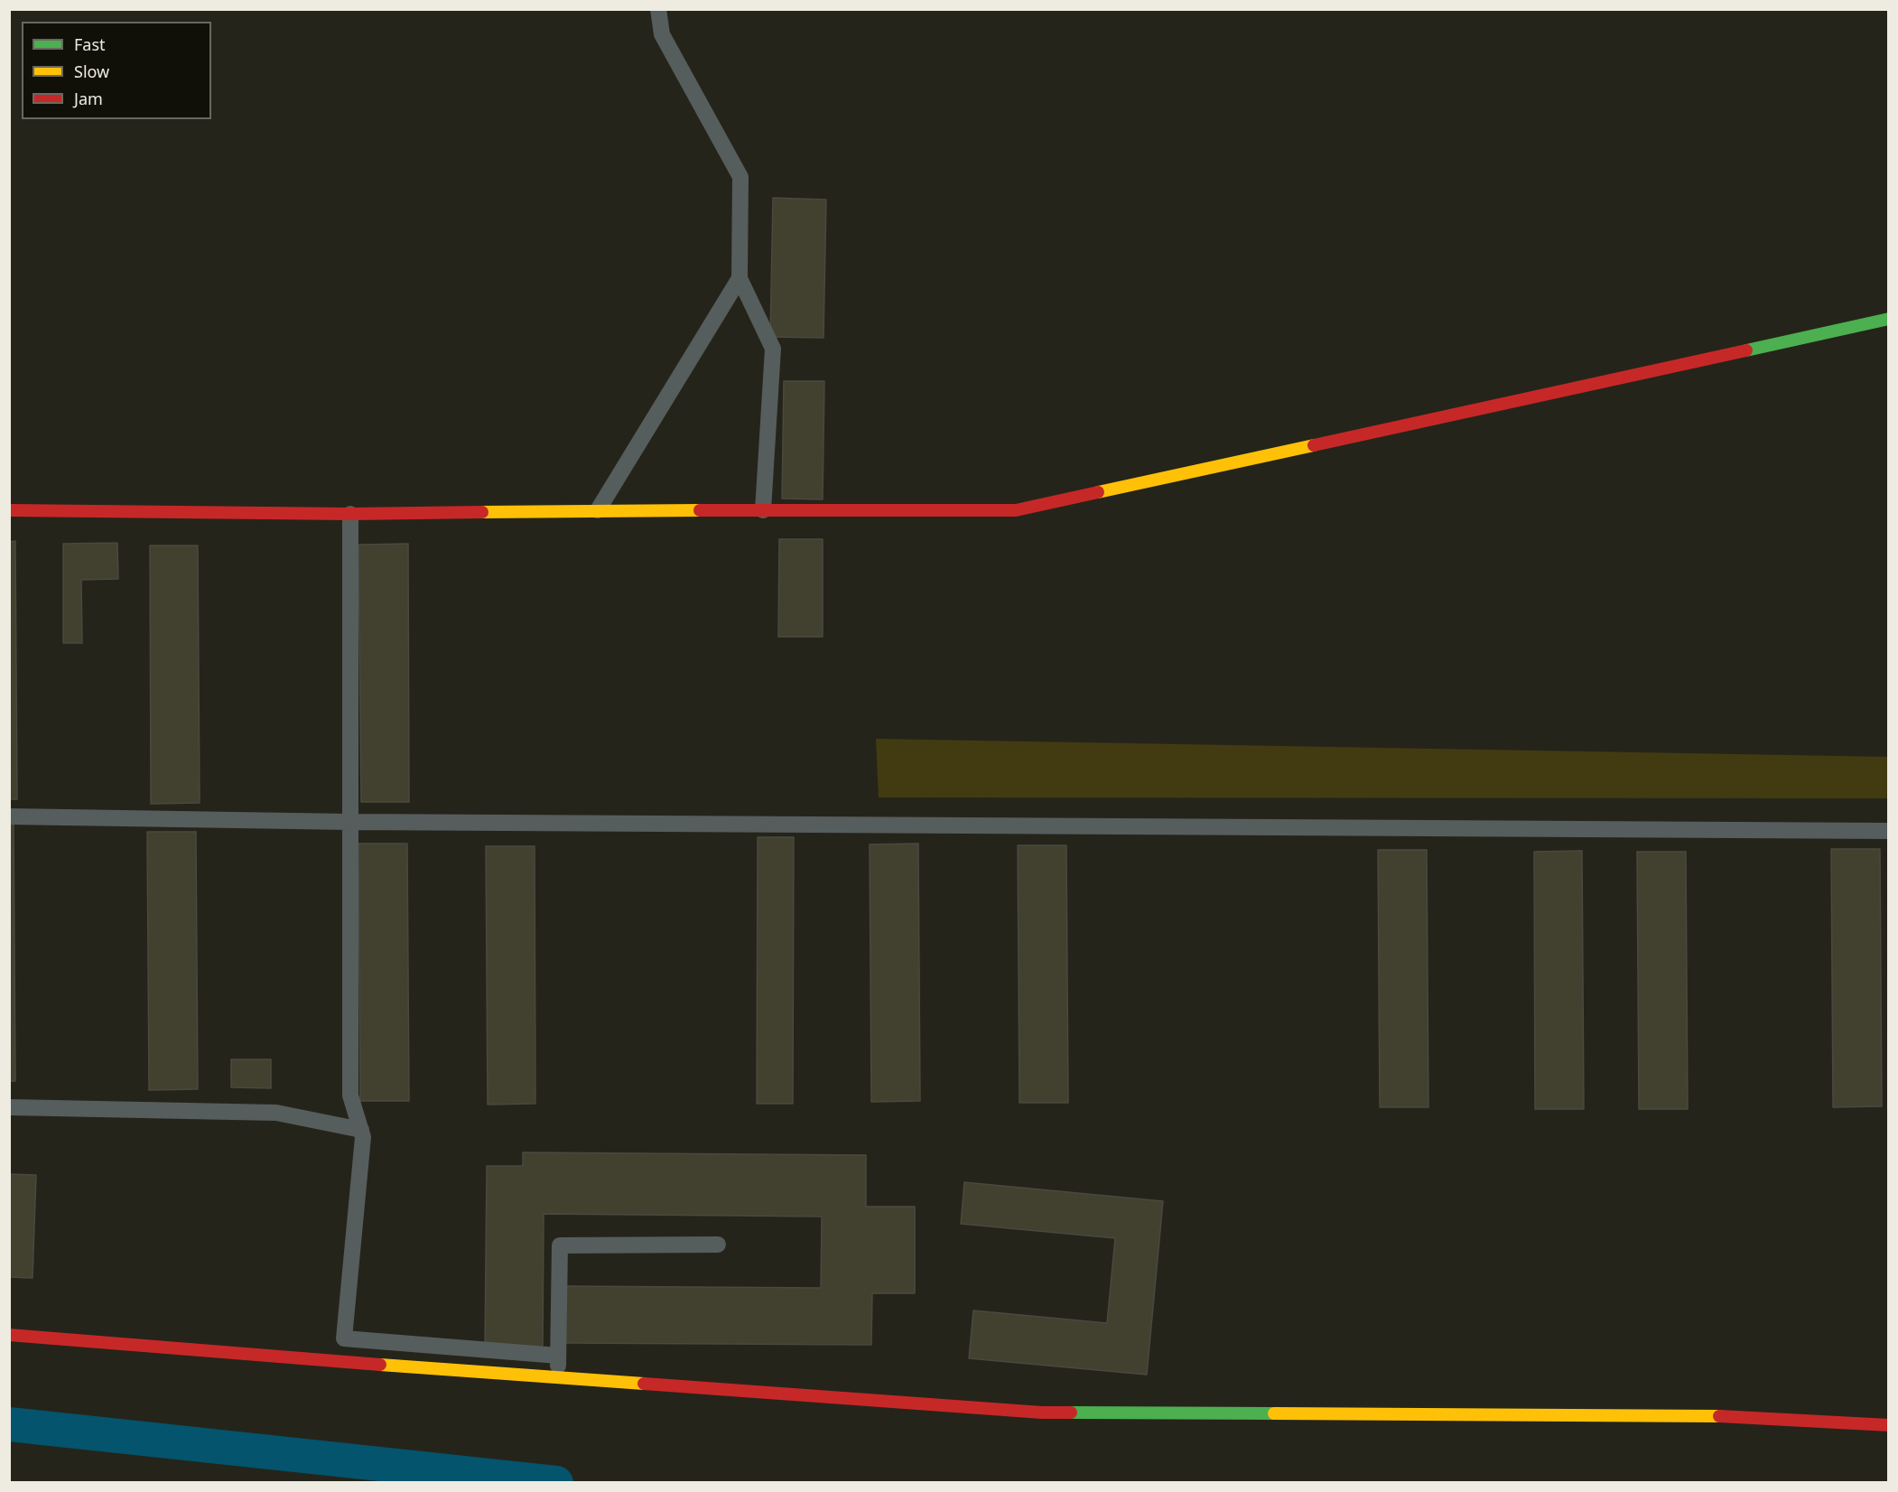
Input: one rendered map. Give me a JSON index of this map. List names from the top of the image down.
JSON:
{
  "legend": ["Fast", "Slow", "Jam"]
}
